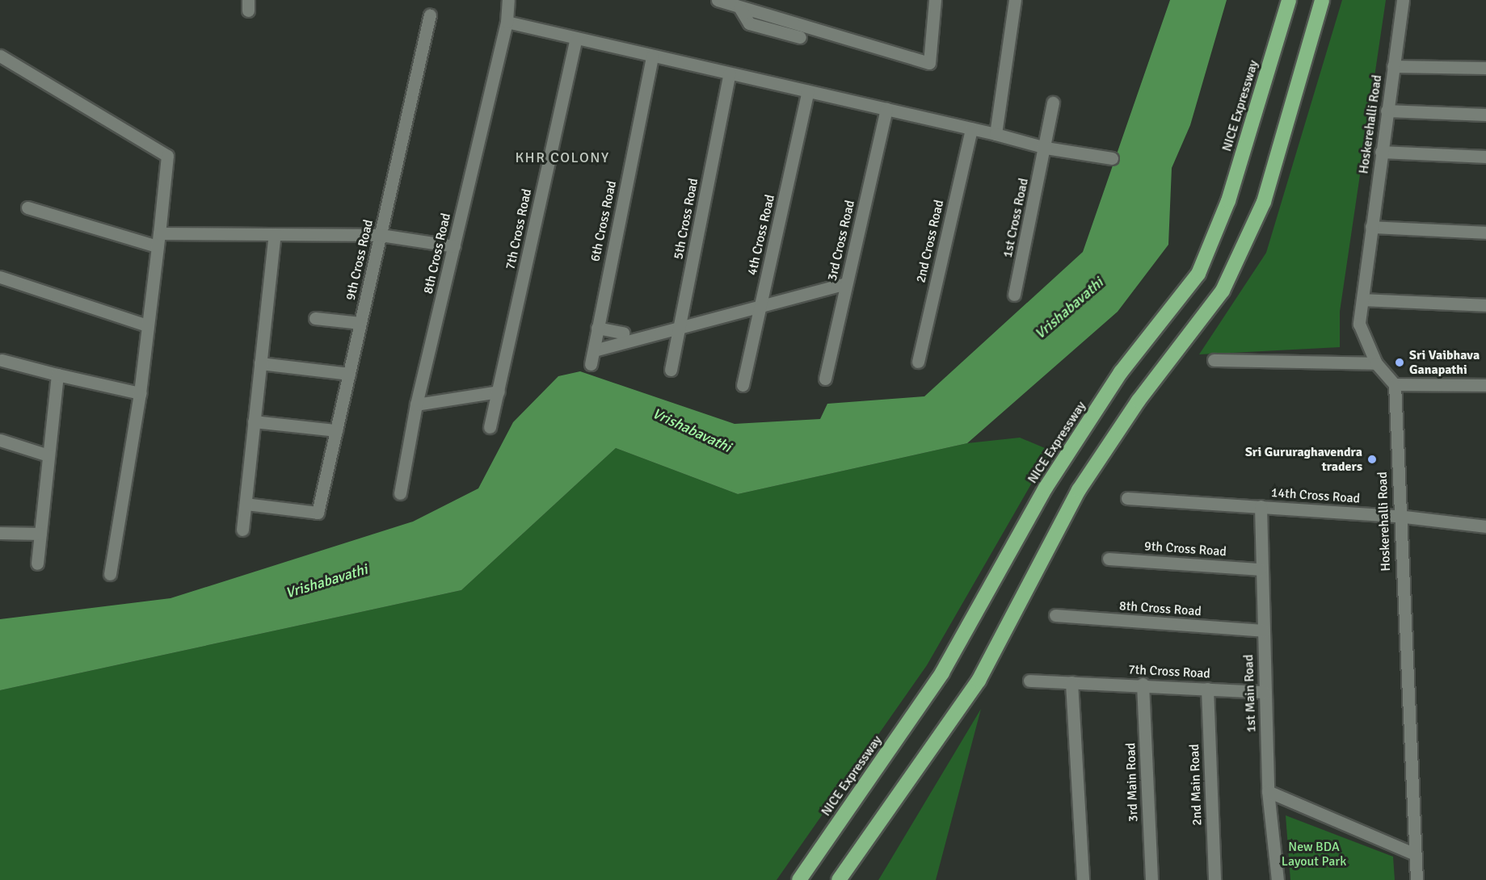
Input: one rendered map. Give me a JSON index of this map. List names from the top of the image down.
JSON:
{
  "streets": {
    "highway": ["NICE Expressway"],
    "street": [
      "Hoskerehalli Road",
      "1st Cross Road",
      "5th Cross Road",
      "6th Cross Road",
      "7th Cross Road",
      "4th Cross Road",
      "3rd Cross Road",
      "2nd Cross Road",
      "8th Cross Road",
      "9th Cross Road",
      "14th Cross Road",
      "1st Main Road",
      "3rd Main Road",
      "2nd Main Road"
    ]
  },
  "crossings": [
    ["Hoskerehalli Road", "14th Cross Road"],
    ["7th Cross Road", "1st Main Road"],
    ["7th Cross Road", "3rd Main Road"],
    ["7th Cross Road", "2nd Main Road"],
    ["8th Cross Road", "1st Main Road"],
    ["9th Cross Road", "1st Main Road"],
    ["14th Cross Road", "1st Main Road"]
  ],
  "districts": ["KHR COLONY"],
  "water": ["Vrishabavathi"],
  "parks": ["New BDA Layout Park"],
  "places": ["Sri Vaibhava Ganapathi", "Sri Gururaghavendra traders"]
}
